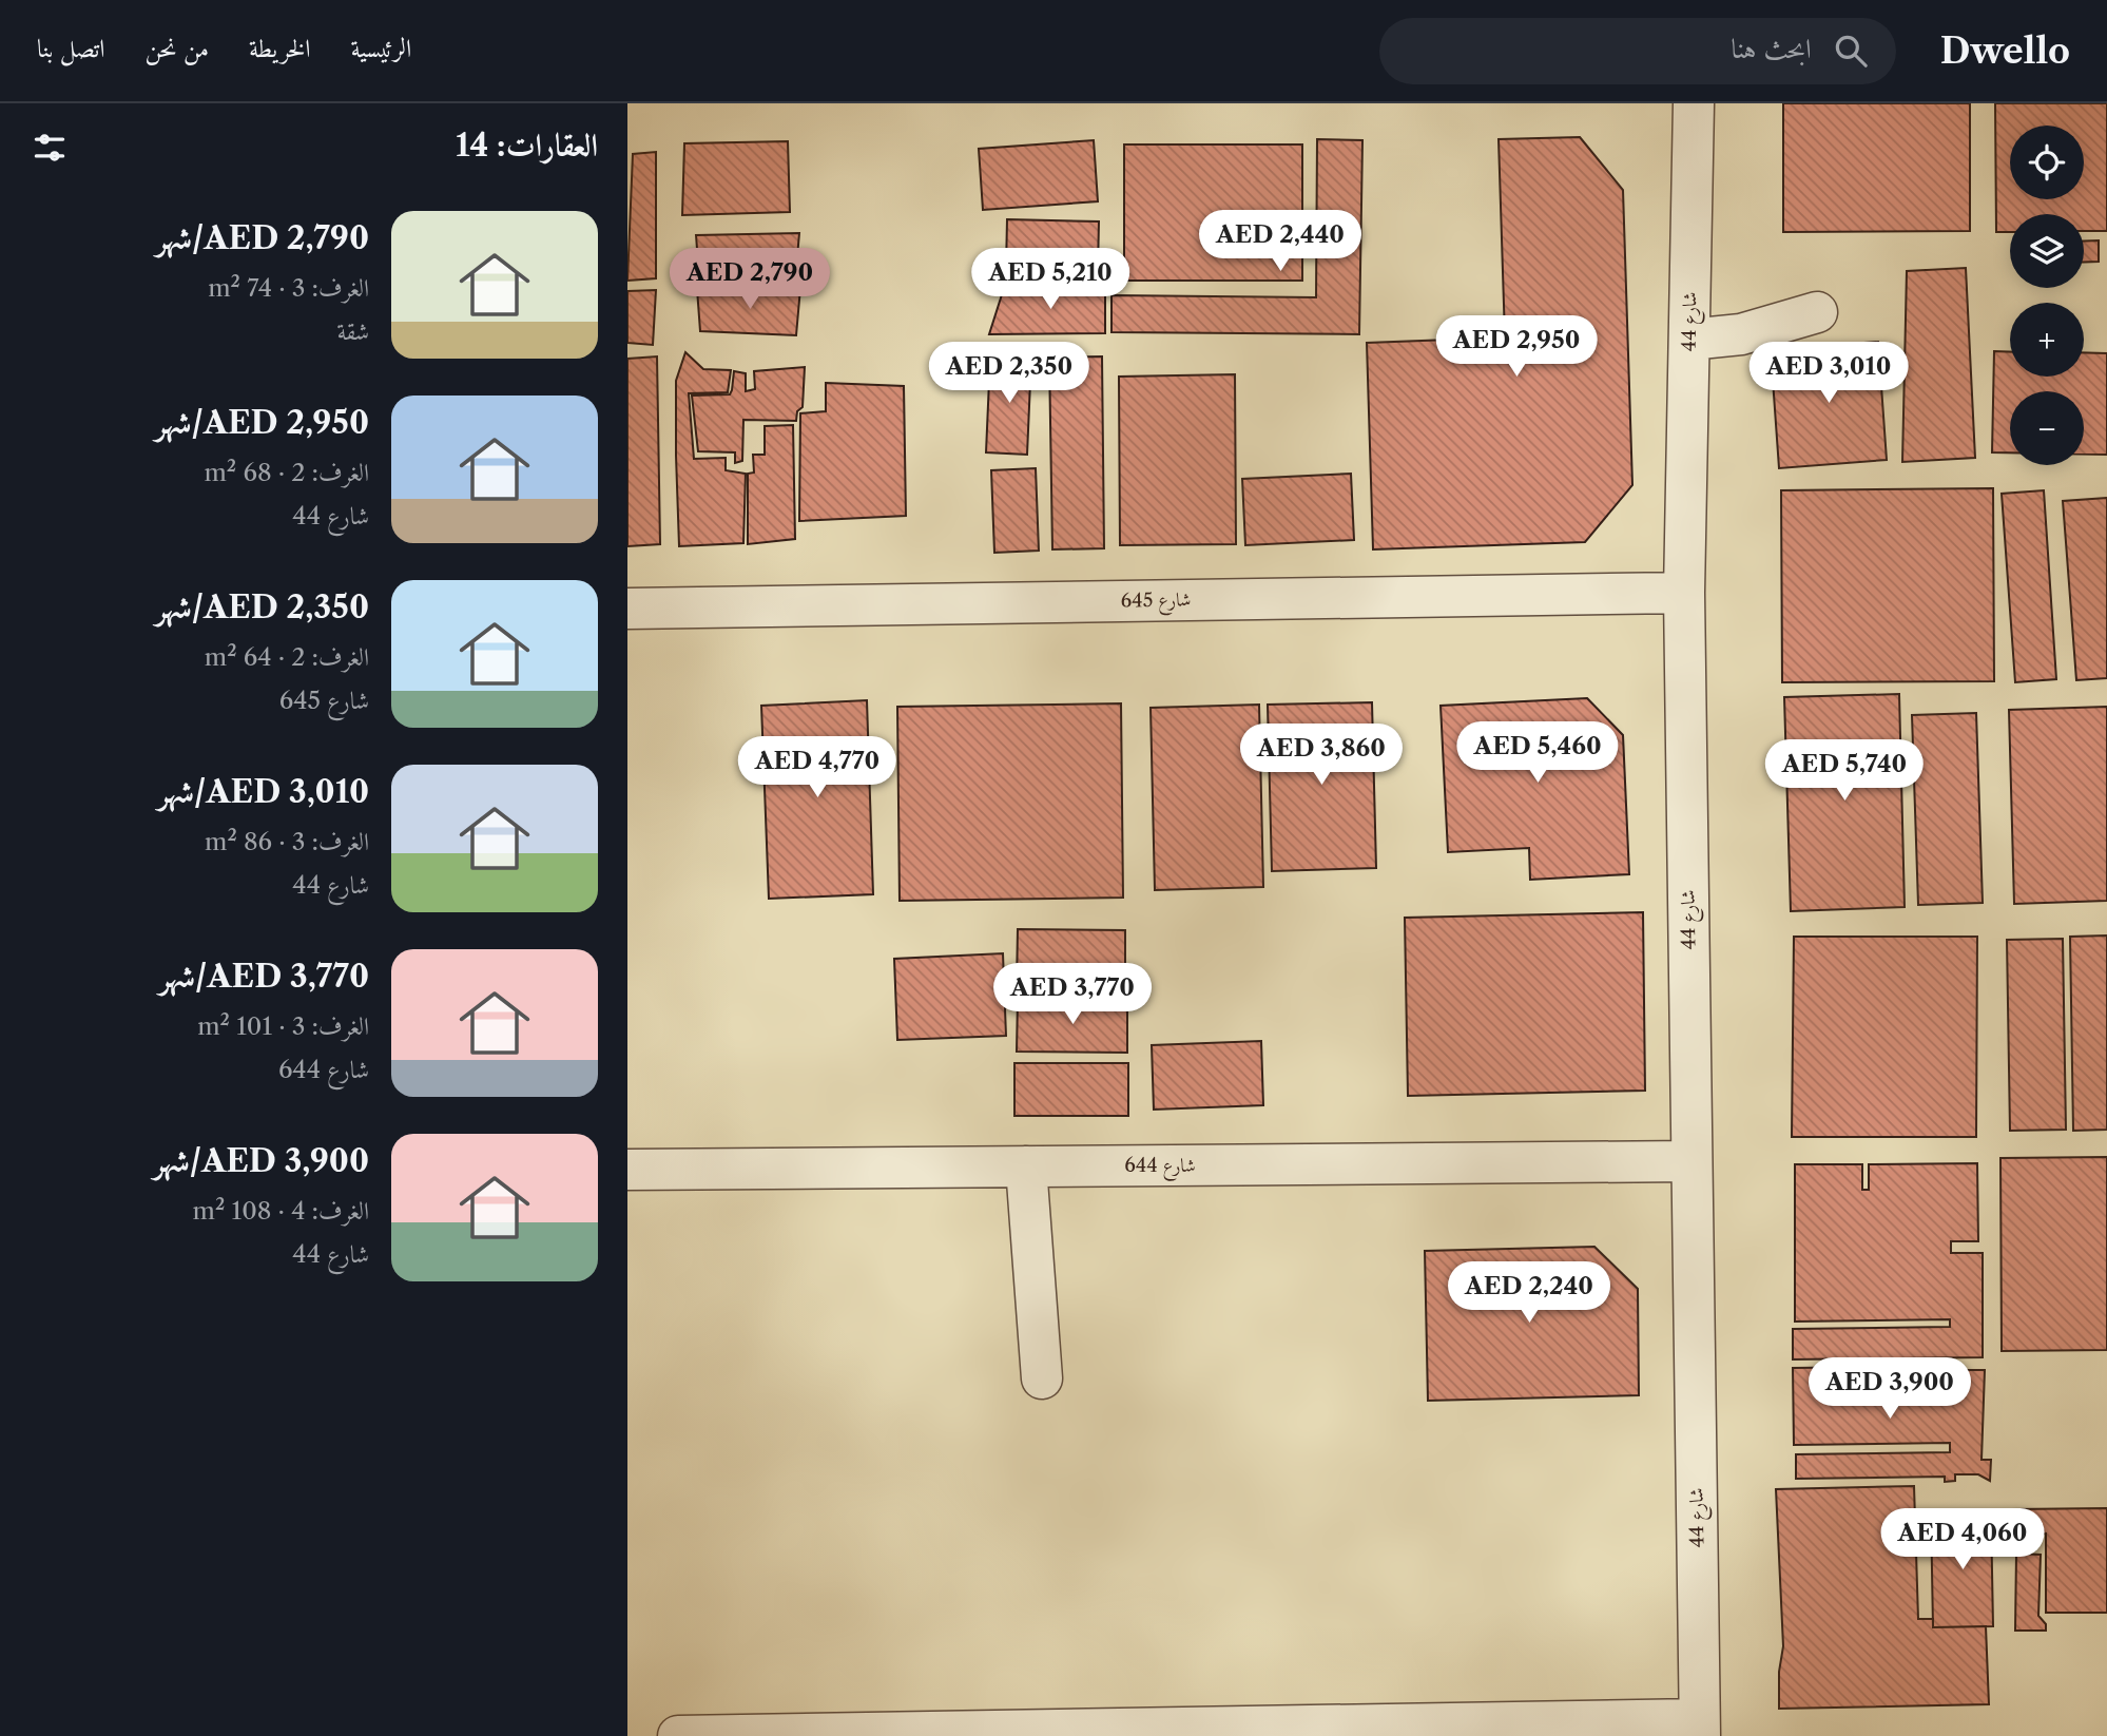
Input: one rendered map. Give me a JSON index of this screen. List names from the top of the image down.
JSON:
{
  "streets": {
    "street": ["شارع 44", "شارع 645", "شارع 644"]
  },
  "crossings": [
    ["شارع 44", "شارع 645"],
    ["شارع 44", "شارع 644"]
  ],
  "page": {
    "header": "Dwello",
    "search": "ابحث هنا",
    "nav": [
      "الرئيسية",
      "الخريطة",
      "من نحن",
      "اتصل بنا"
    ],
    "heading": "العقارات: 14",
    "map_buttons": ["+", "−"],
    "list": [
      {
        "name": "AED 2,790/شهر",
        "note": "الغرف: 3 · 74 m² · شقة"
      },
      {
        "name": "AED 2,950/شهر",
        "note": "الغرف: 2 · 68 m² · شارع 44"
      },
      {
        "name": "AED 2,350/شهر",
        "note": "الغرف: 2 · 64 m² · شارع 645"
      },
      {
        "name": "AED 3,010/شهر",
        "note": "الغرف: 3 · 86 m² · شارع 44"
      },
      {
        "name": "AED 3,770/شهر",
        "note": "الغرف: 3 · 101 m² · شارع 644"
      },
      {
        "name": "AED 3,900/شهر",
        "note": "الغرف: 4 · 108 m² · شارع 44"
      }
    ],
    "price": [
      "AED 2,440",
      "AED 2,790",
      "AED 5,210",
      "AED 2,950",
      "AED 2,350",
      "AED 3,010",
      "AED 5,460",
      "AED 3,860",
      "AED 4,770",
      "AED 5,740",
      "AED 3,770",
      "AED 2,240",
      "AED 3,900",
      "AED 4,060"
    ]
  }
}
